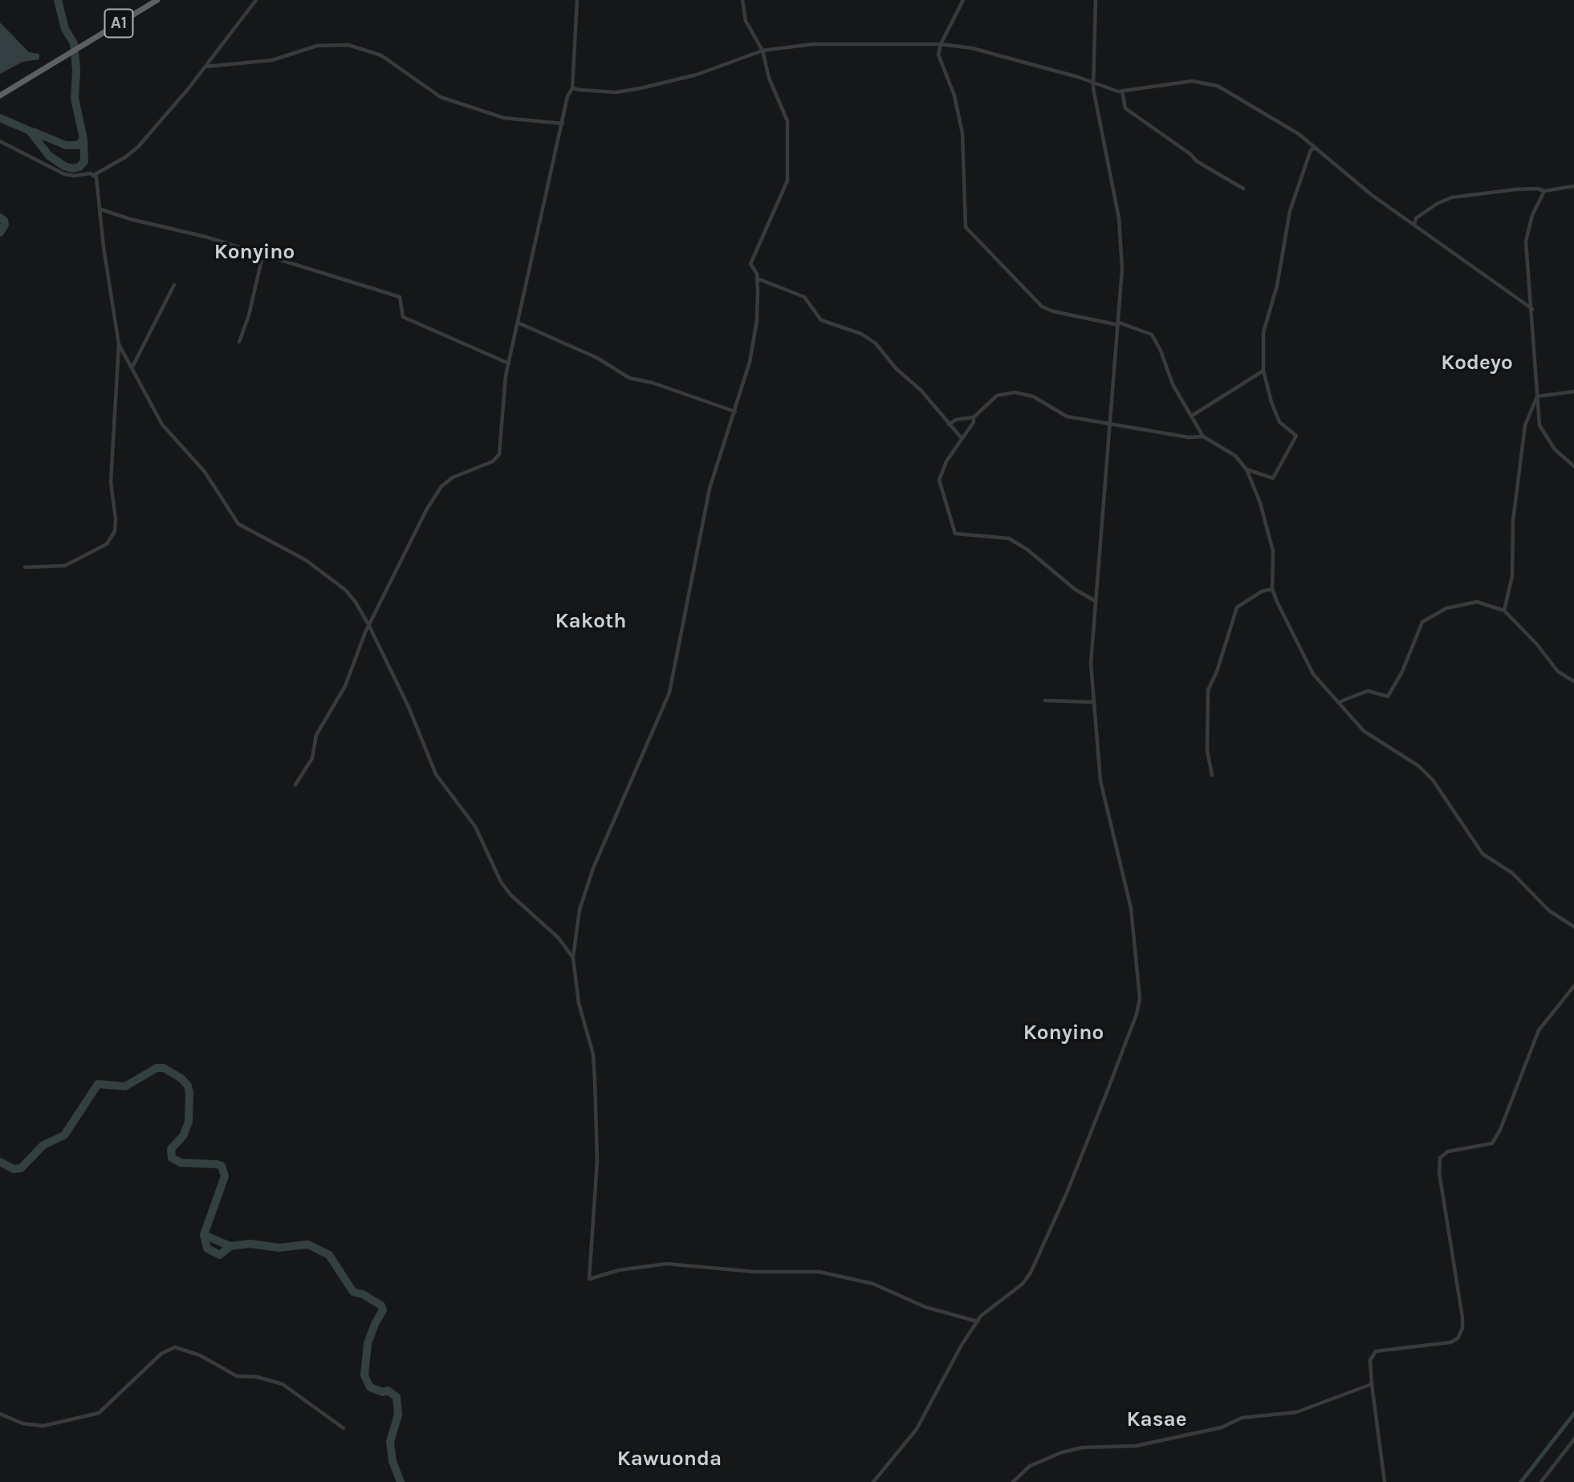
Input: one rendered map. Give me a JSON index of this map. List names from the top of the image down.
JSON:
{
  "streets": {
    "highway": ["A1"]
  },
  "districts": [
    "Konyino",
    "Kodeyo",
    "Kakoth",
    "Konyino",
    "Kasae",
    "Kawuonda"
  ]
}
